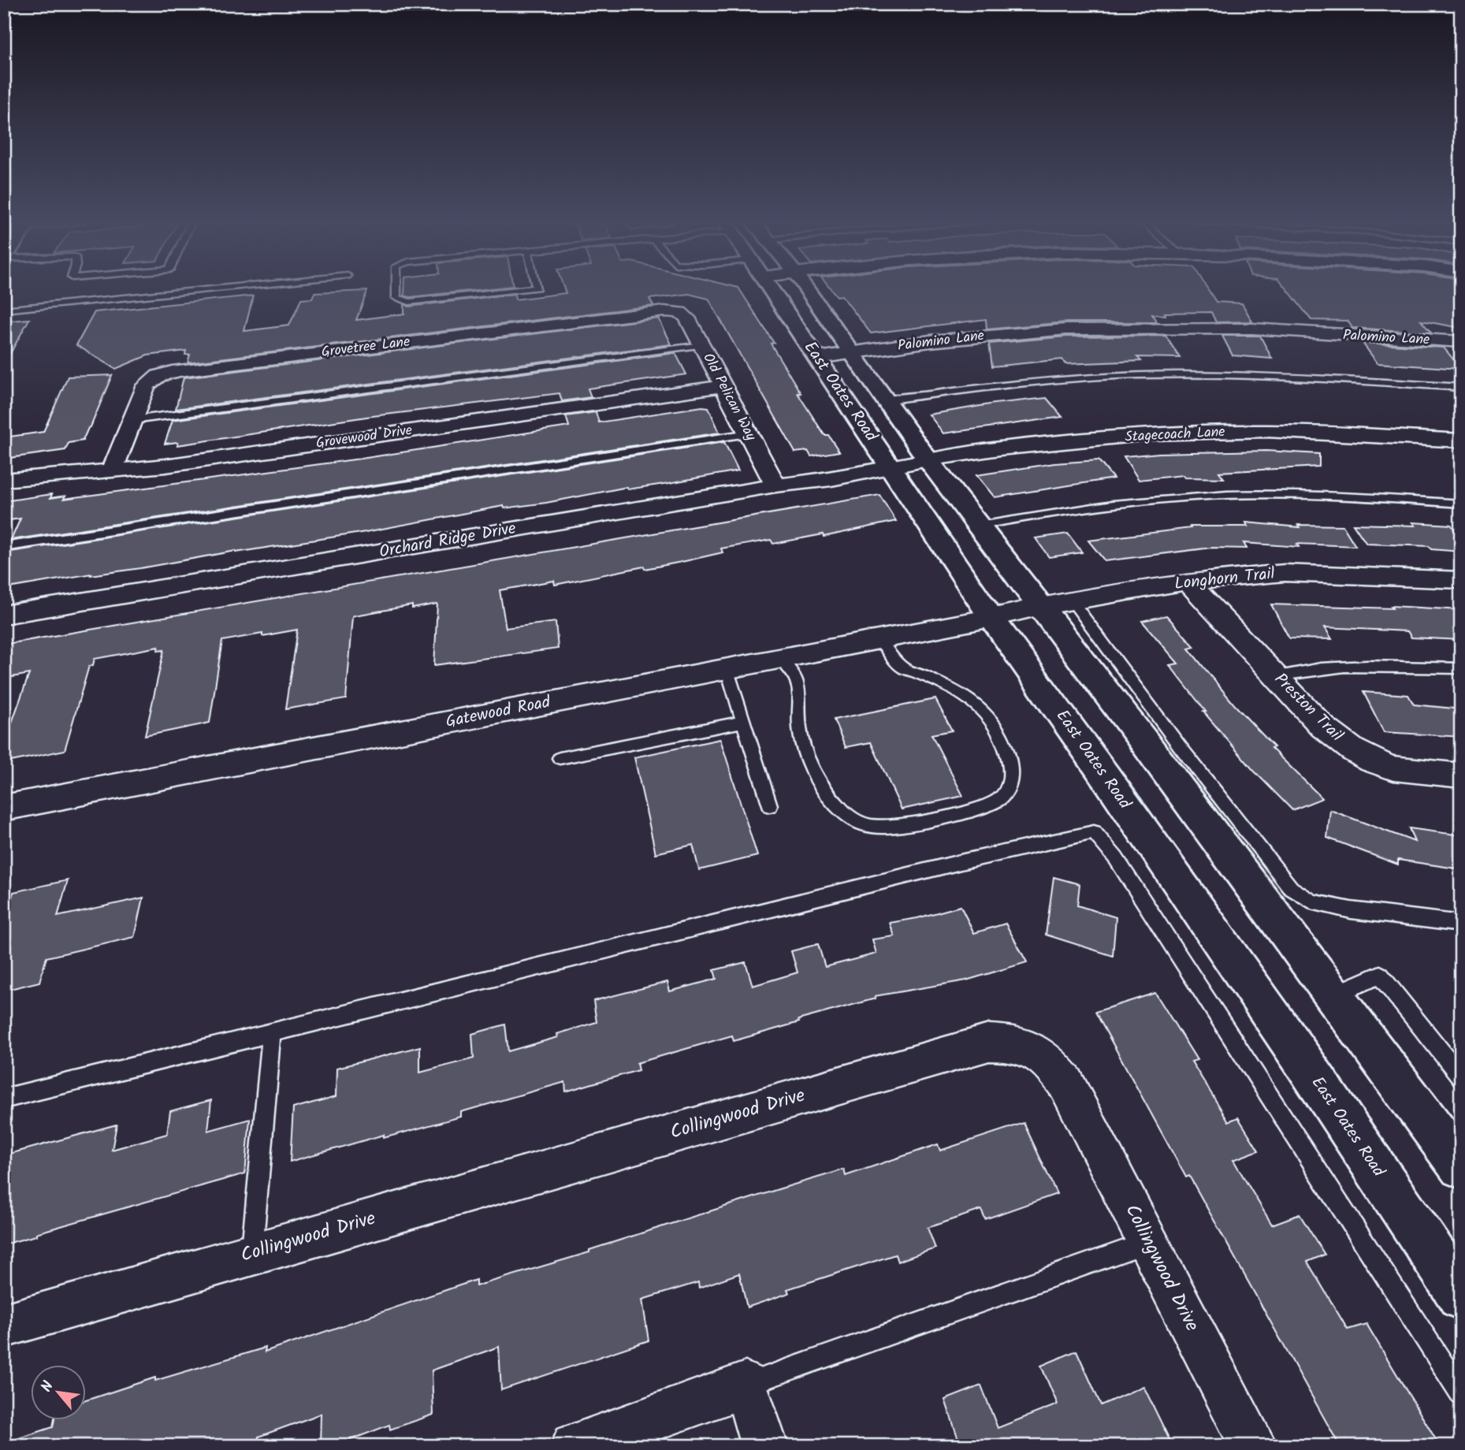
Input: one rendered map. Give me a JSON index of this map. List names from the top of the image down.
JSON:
{
  "streets": {
    "main road": ["East Oates Road"],
    "street": [
      "Palomino Lane",
      "Grovetree Lane",
      "Old Pelican Way",
      "Stagecoach Lane",
      "Grovewood Drive",
      "Orchard Ridge Drive",
      "Longhorn Trail",
      "Preston Trail",
      "Gatewood Road",
      "Collingwood Drive"
    ]
  },
  "crossings": [
    ["Palomino Lane", "East Oates Road"],
    ["Grovetree Lane", "Old Pelican Way"],
    ["Grovetree Lane", "Grovewood Drive"],
    ["East Oates Road", "Stagecoach Lane"],
    ["East Oates Road", "Orchard Ridge Drive"],
    ["East Oates Road", "Longhorn Trail"],
    ["East Oates Road", "Gatewood Road"],
    ["Old Pelican Way", "Grovewood Drive"],
    ["Old Pelican Way", "Orchard Ridge Drive"],
    ["Stagecoach Lane", "Orchard Ridge Drive"],
    ["Longhorn Trail", "Preston Trail"],
    ["Longhorn Trail", "Gatewood Road"]
  ],
  "north": "top left"
}
